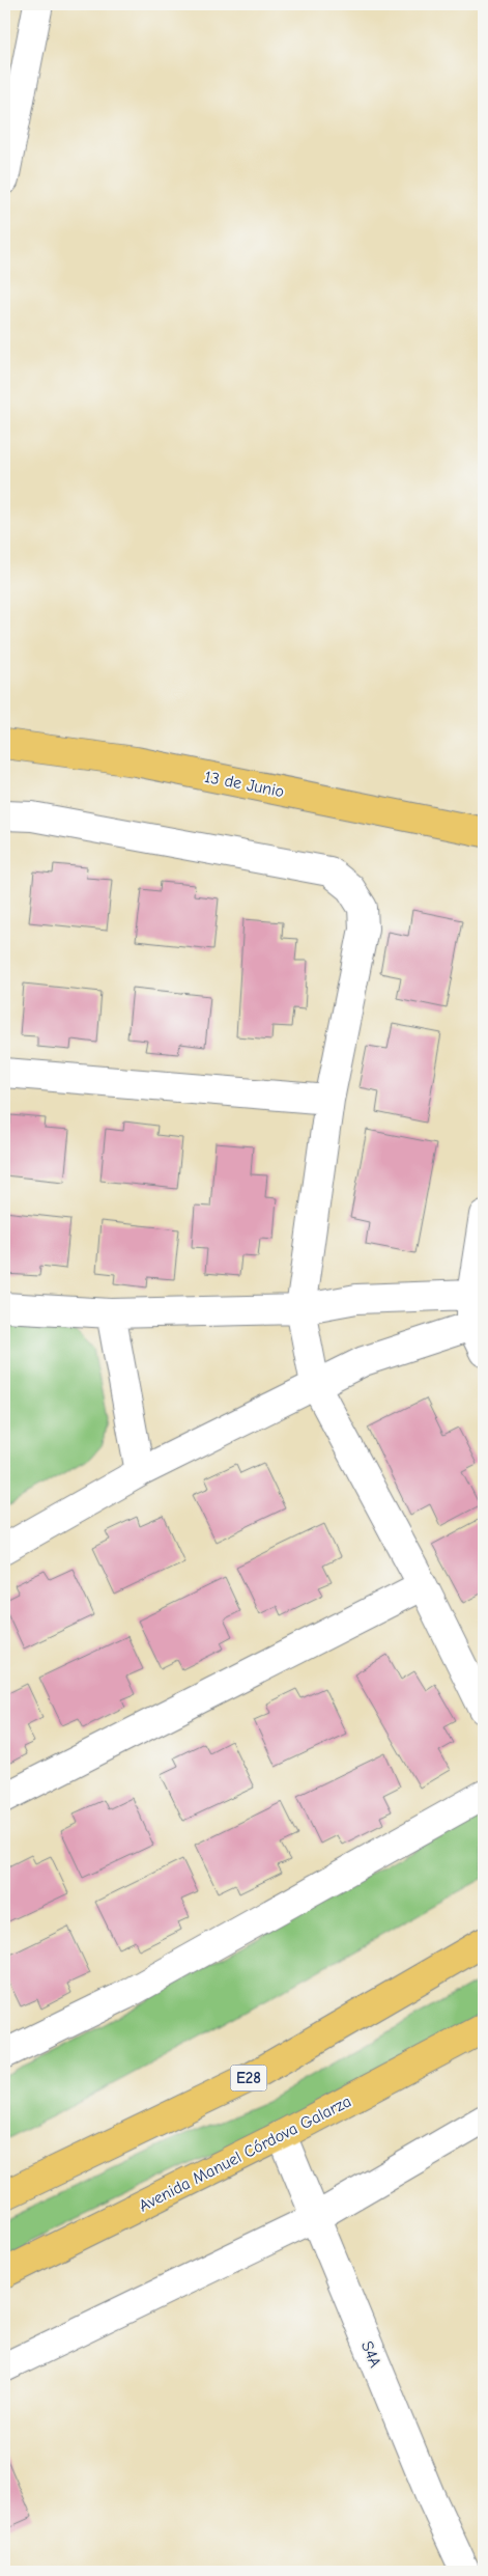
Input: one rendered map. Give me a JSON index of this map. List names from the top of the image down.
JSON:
{
  "streets": {
    "main road": ["13 de Junio", "E28", "Avenida Manuel Córdova Galarza"],
    "street": ["S4A"]
  },
  "crossings": [
    ["Avenida Manuel Córdova Galarza", "S4A"]
  ]
}
